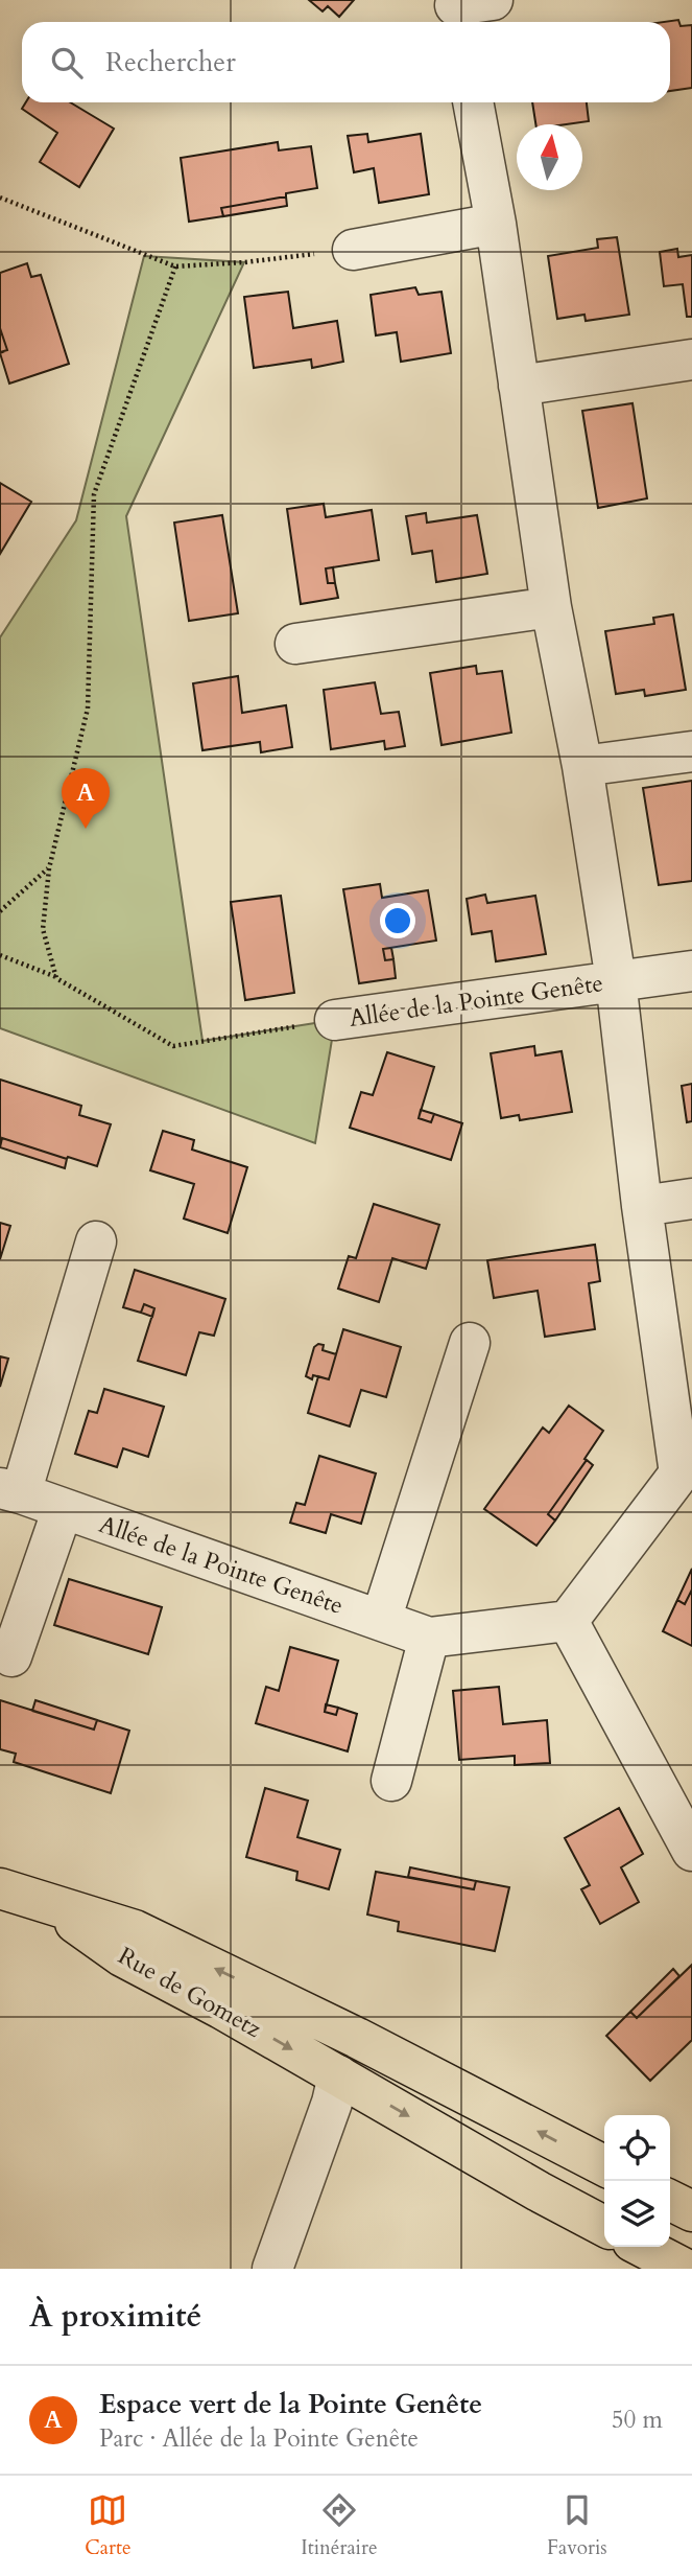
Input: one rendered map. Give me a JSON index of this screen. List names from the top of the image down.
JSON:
{
  "streets": {
    "main road": ["Rue de Gometz"],
    "street": ["Allée de la Pointe Genête"]
  },
  "north": "top",
  "page": {
    "search": "Rechercher",
    "pins": "A",
    "heading": "À proximité",
    "list": [
      {
        "mark": "A",
        "name": "Espace vert de la Pointe Genête",
        "note": "Parc · Allée de la Pointe Genête",
        "value": "50 m"
      }
    ],
    "nav": ["Carte", "Itinéraire", "Favoris"]
  }
}
